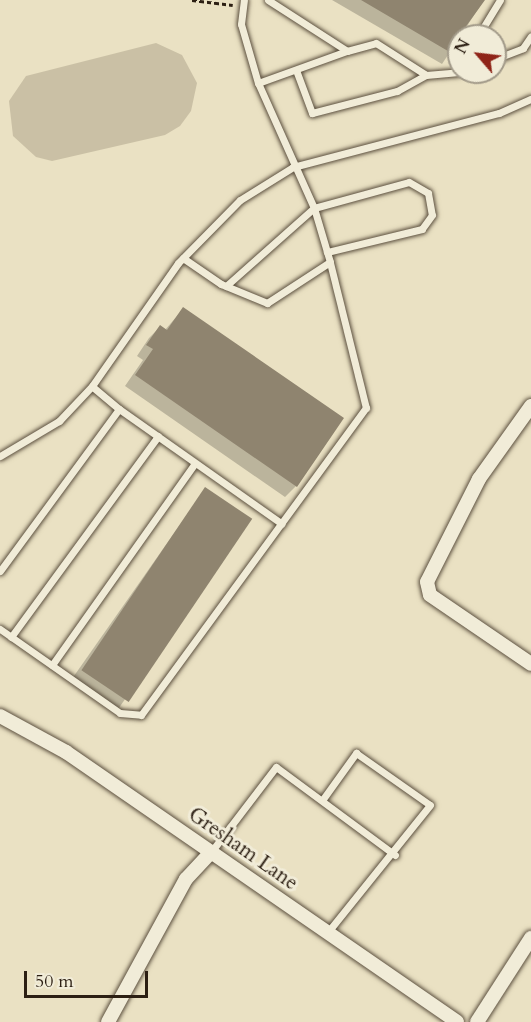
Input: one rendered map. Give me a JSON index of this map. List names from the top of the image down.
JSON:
{
  "streets": {
    "street": ["Gresham Lane"]
  },
  "scale_bar": "50 m",
  "north": "top left"
}
